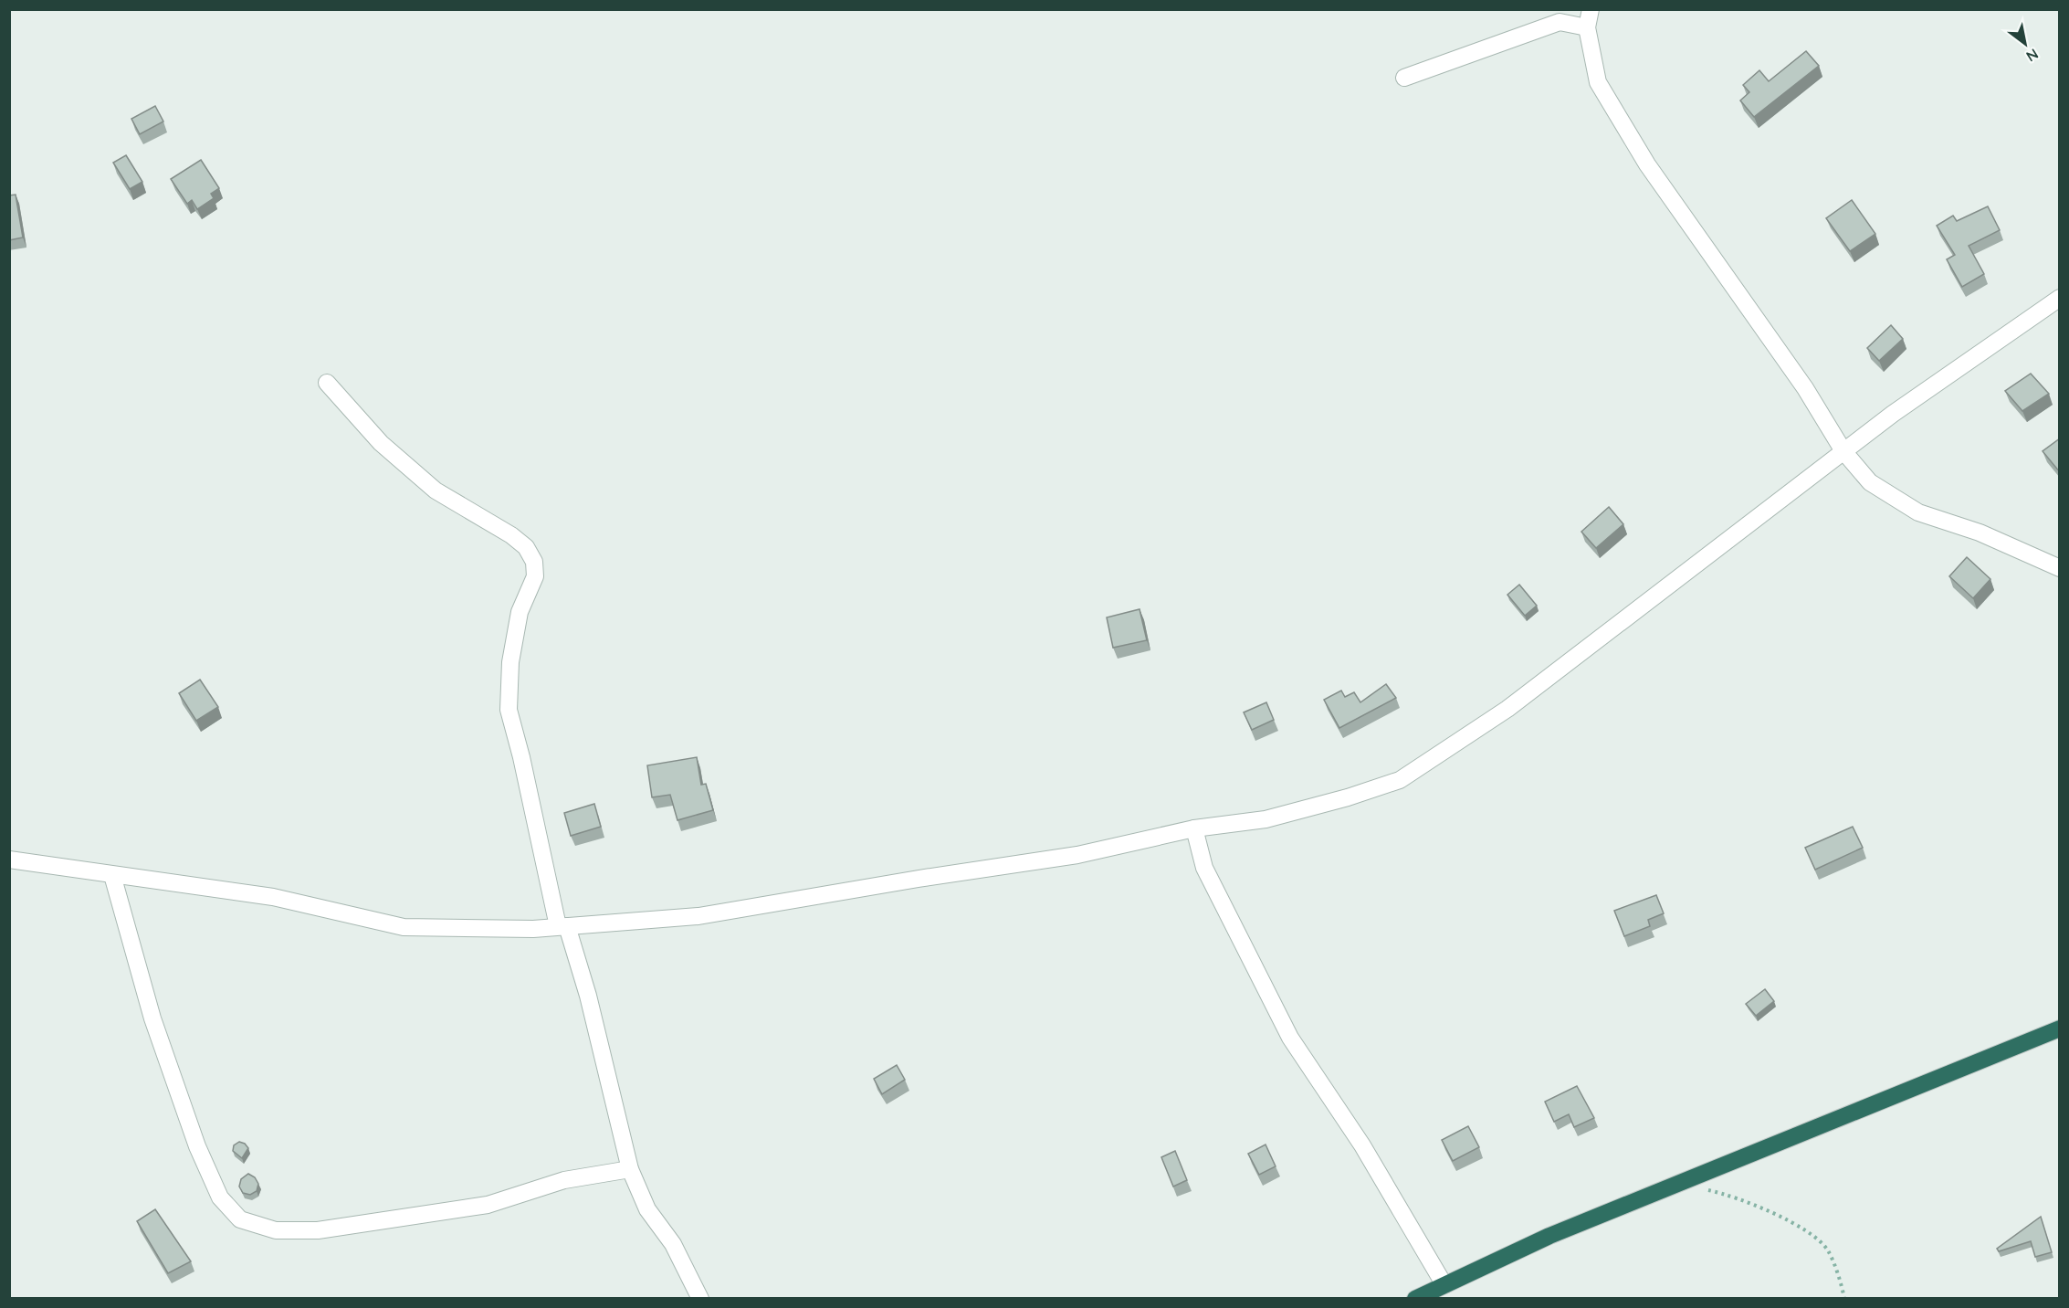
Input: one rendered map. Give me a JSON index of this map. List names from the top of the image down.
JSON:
{
  "north": "bottom right"
}
